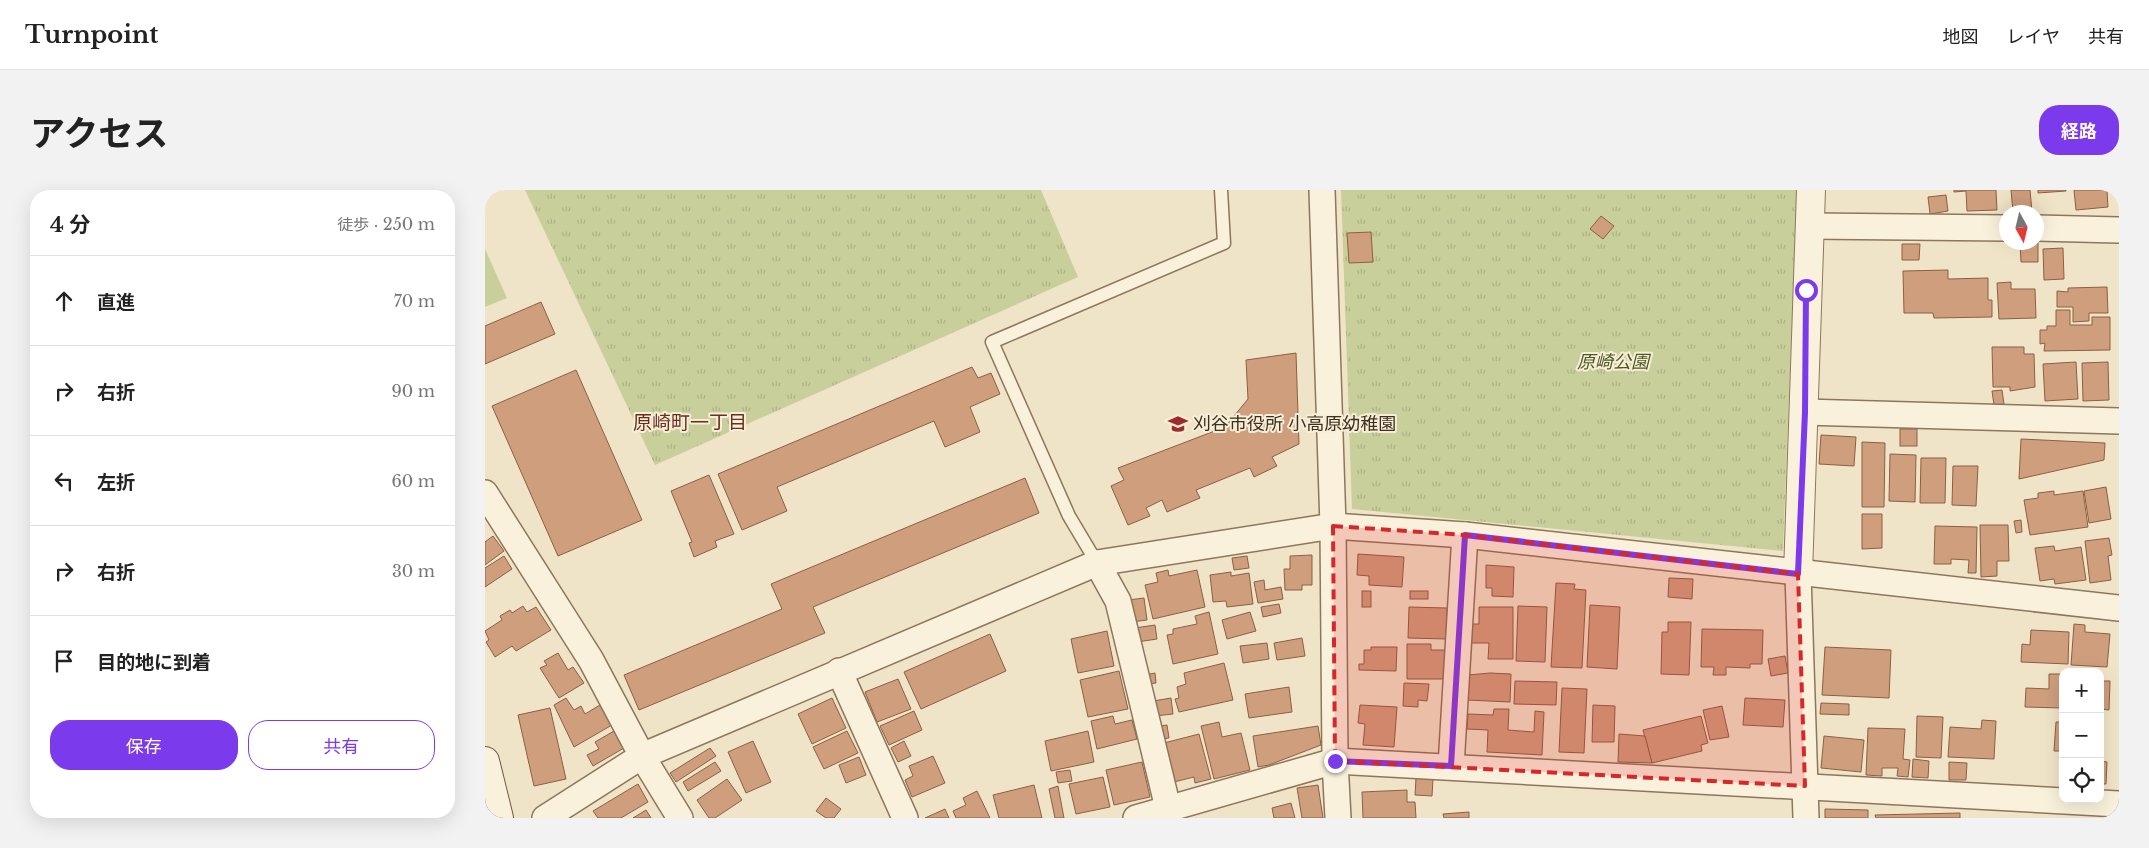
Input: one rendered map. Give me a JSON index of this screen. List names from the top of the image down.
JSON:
{
  "districts": ["原崎町一丁目"],
  "parks": ["原崎公園"],
  "places": {
    "school or university": ["刈谷市役所 小高原幼稚園"]
  },
  "north": "bottom",
  "page": {
    "header": "Turnpoint",
    "nav": ["地図", "レイヤ", "共有"],
    "title": "アクセス",
    "buttons": [
      "経路",
      ["保存", "共有"]
    ],
    "heading": ["4 分", "徒歩 · 250 m"],
    "list": [
      ["直進", "70 m"],
      ["右折", "90 m"],
      ["左折", "60 m"],
      ["右折", "30 m"],
      "目的地に到着"
    ],
    "map_buttons": ["+", "−"]
  }
}
